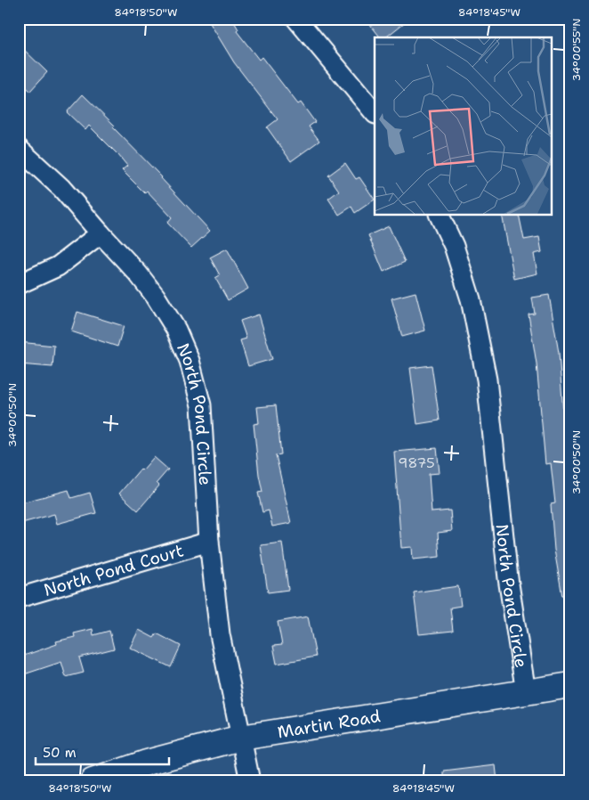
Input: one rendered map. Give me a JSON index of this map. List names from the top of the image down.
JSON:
{
  "streets": {
    "street": ["North Pond Circle", "North Pond Court", "Martin Road"]
  },
  "crossings": [
    ["North Pond Circle", "North Pond Court"],
    ["North Pond Circle", "Martin Road"]
  ],
  "house_numbers": ["9875"],
  "scale_bar": "50 m",
  "coordinates": [
    "84°18'50\"W",
    "84°18'45\"W",
    "34°00'55\"N",
    "34°00'50\"N"
  ]
}
